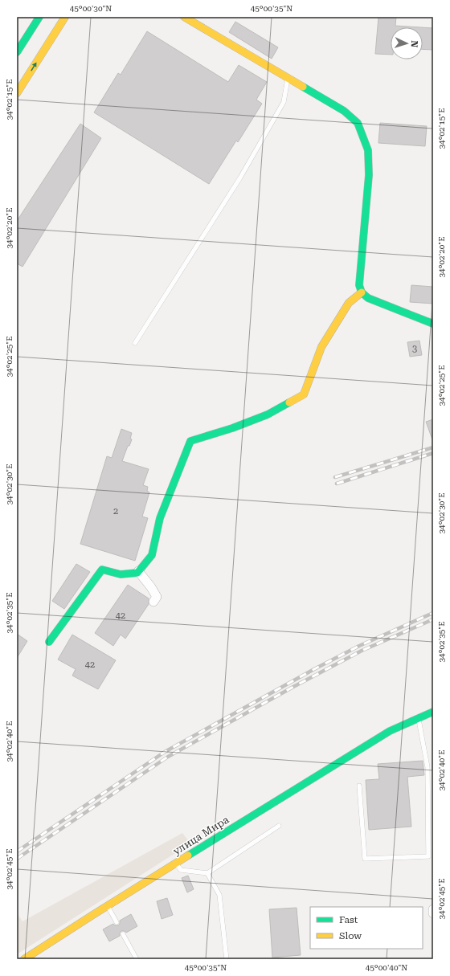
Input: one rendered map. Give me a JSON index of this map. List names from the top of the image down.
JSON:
{
  "streets": {
    "street": ["улица Мира"]
  },
  "house_numbers": [
    "3",
    "2",
    "42",
    "42"
  ],
  "legend": ["Fast", "Slow"],
  "north": "right",
  "coordinates": [
    "45°00'30\"N",
    "45°00'35\"N",
    "34°02'15\"E",
    "34°02'20\"E",
    "34°02'25\"E",
    "34°02'30\"E",
    "34°02'35\"E",
    "34°02'40\"E",
    "34°02'45\"E",
    "45°00'40\"N"
  ]
}
